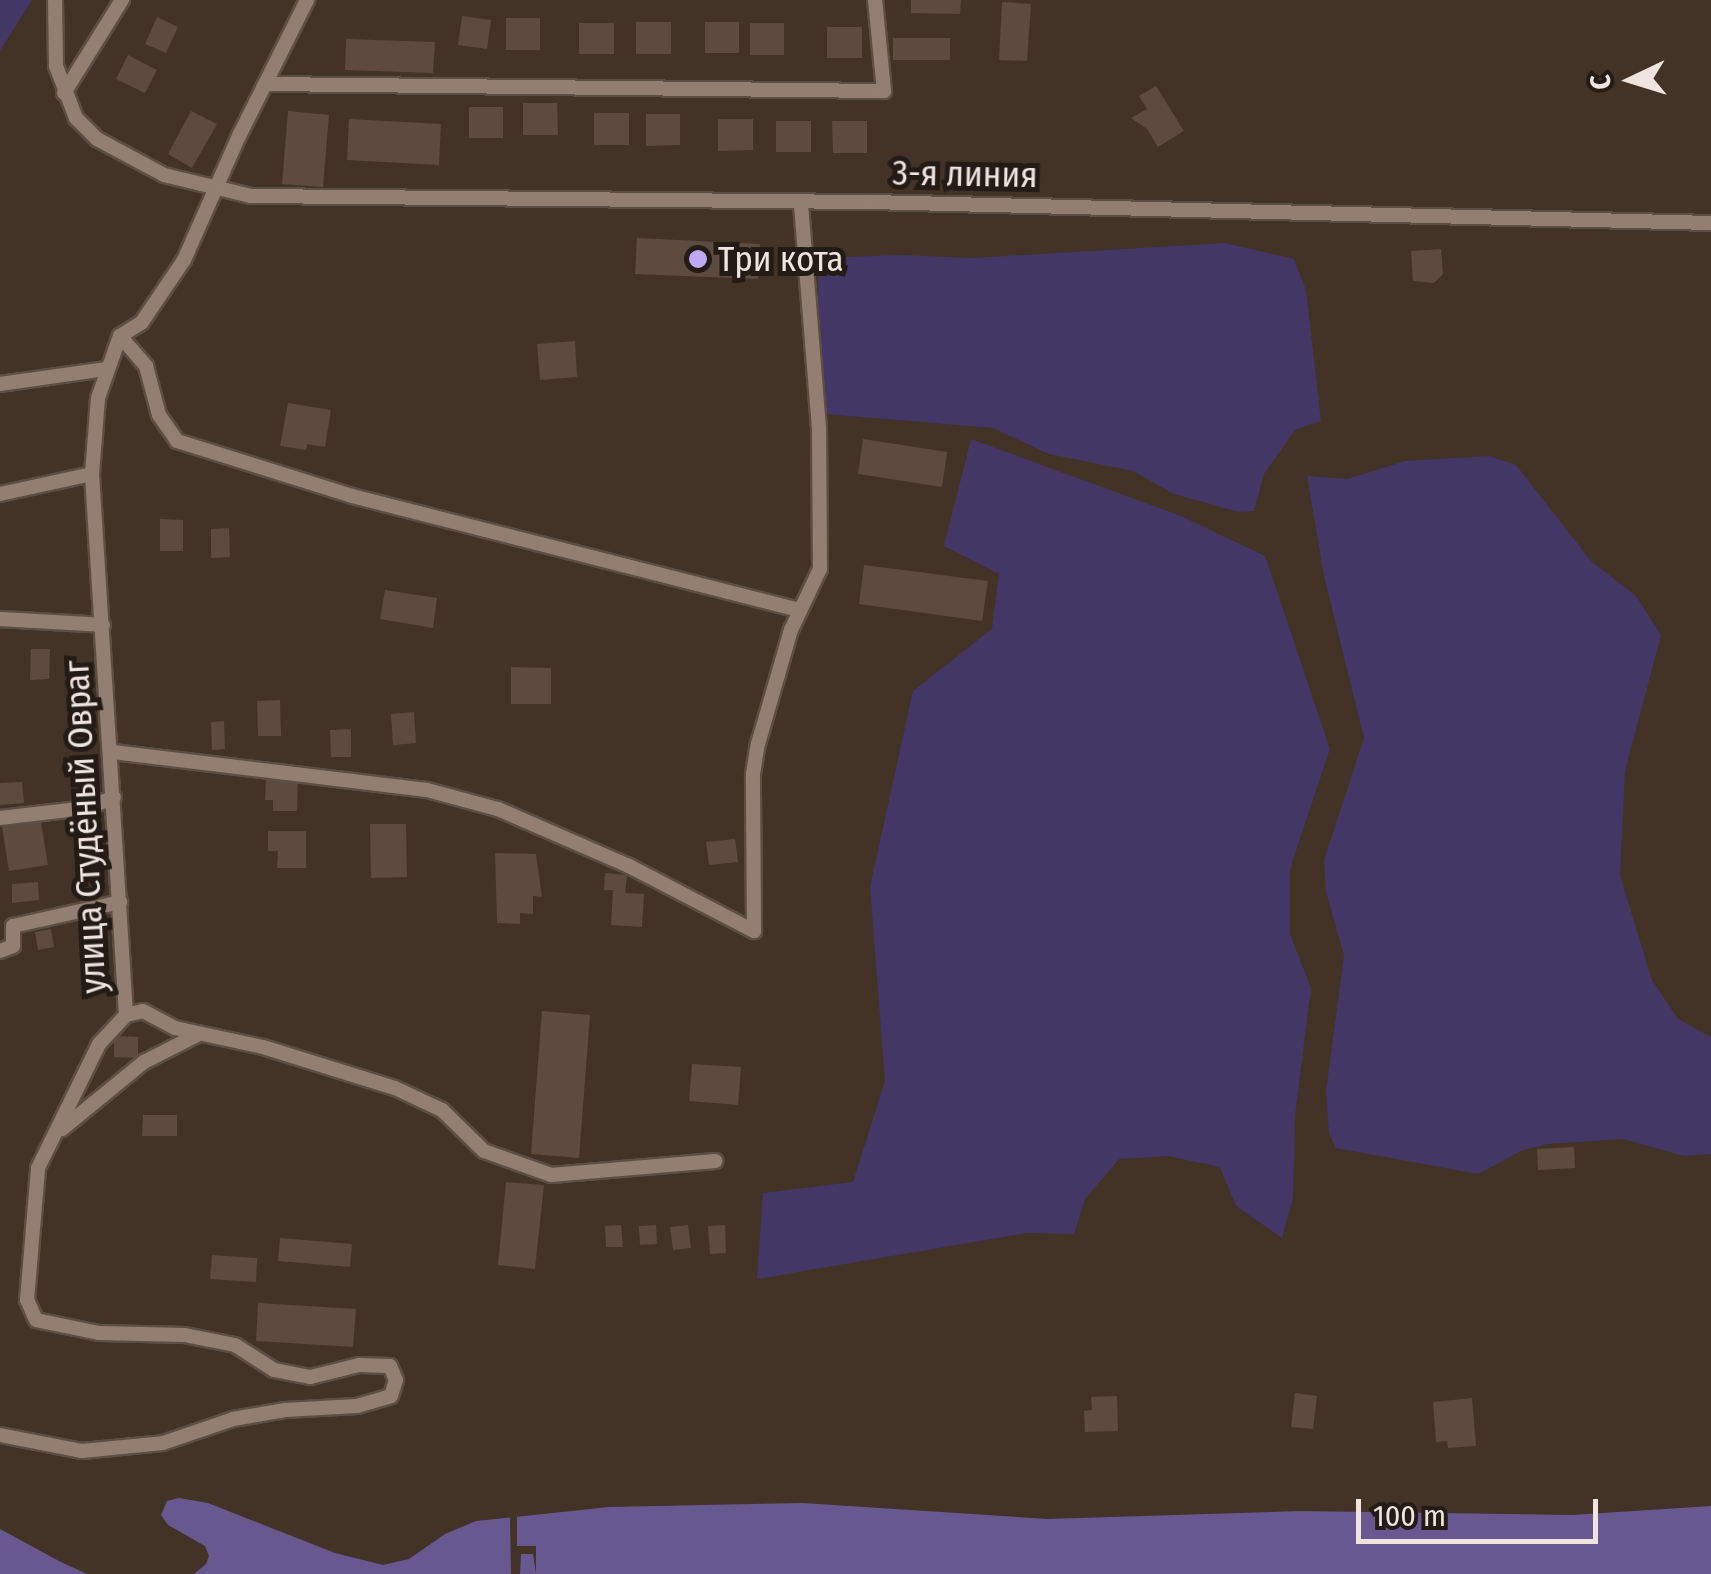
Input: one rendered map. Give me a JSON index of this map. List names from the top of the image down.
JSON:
{
  "streets": {
    "street": ["3-я линия", "улица Студёный Овраг"]
  },
  "crossings": [
    ["3-я линия", "улица Студёный Овраг"]
  ],
  "places": ["Три кота"],
  "scale_bar": "100 m",
  "north": "left"
}
